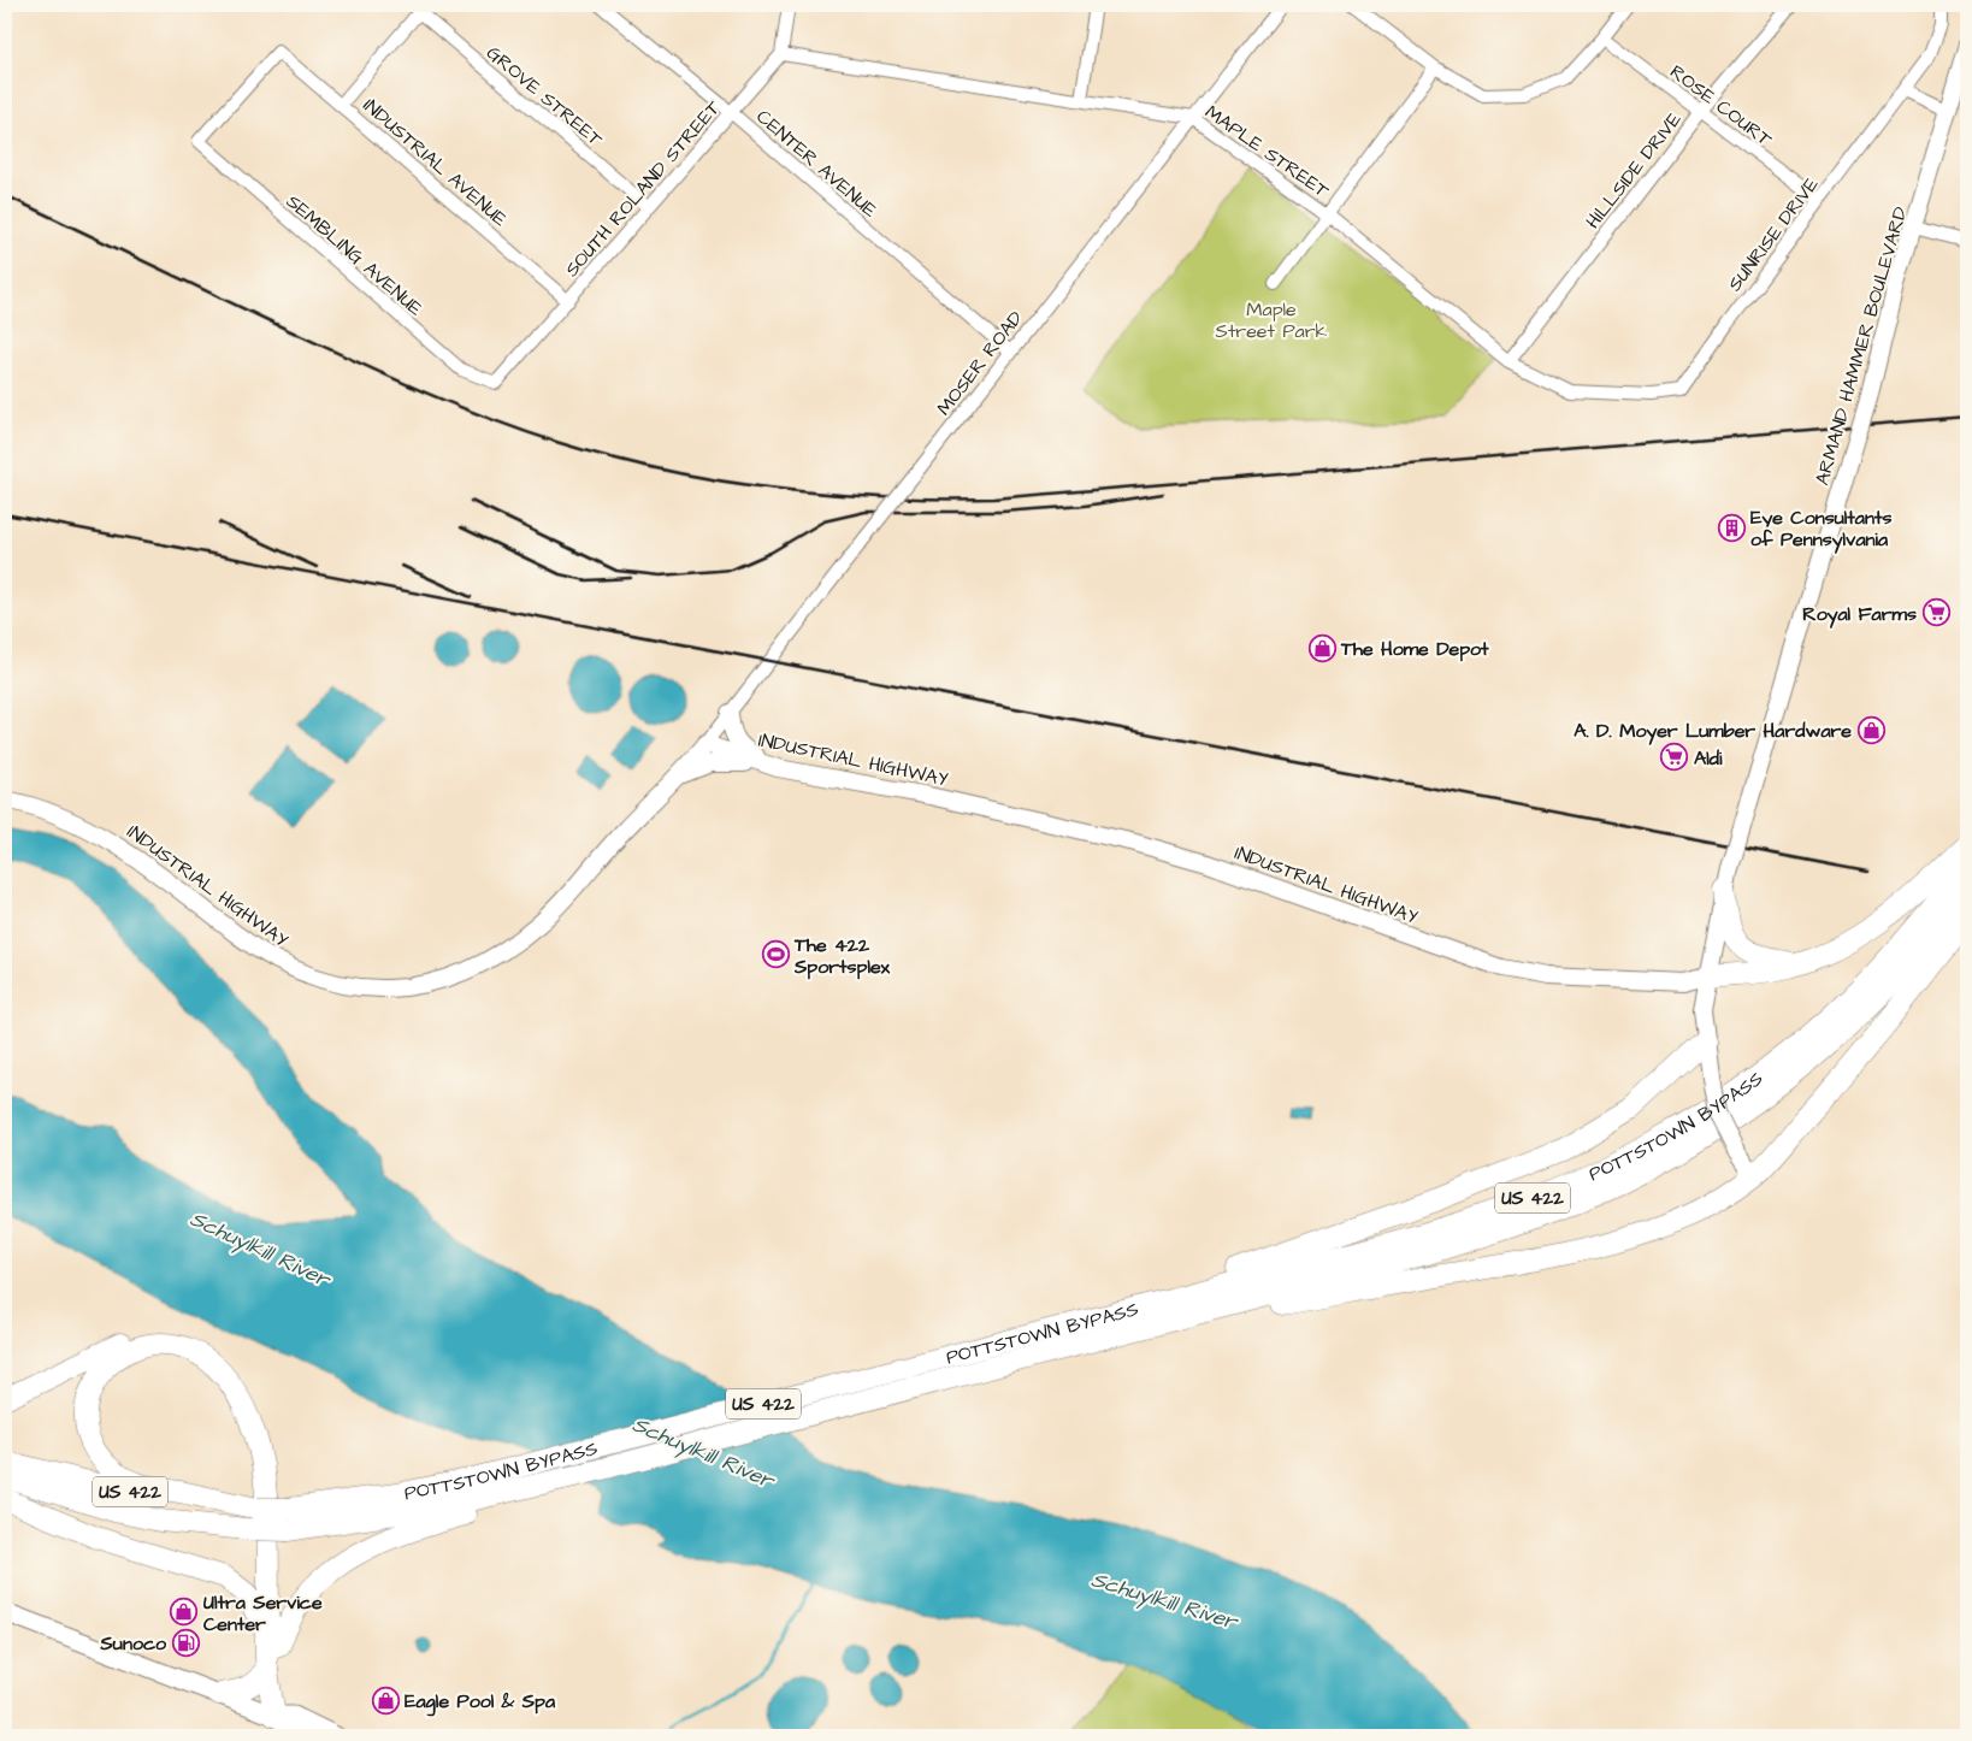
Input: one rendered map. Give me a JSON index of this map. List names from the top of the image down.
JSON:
{
  "streets": {
    "highway": ["POTTSTOWN BYPASS", "US 422"],
    "street": [
      "GROVE STREET",
      "ROSE COURT",
      "MAPLE STREET",
      "INDUSTRIAL AVENUE",
      "CENTER AVENUE",
      "HILLSIDE DRIVE",
      "SOUTH ROLAND STREET",
      "SUNRISE DRIVE",
      "SEMBLING AVENUE",
      "ARMAND HAMMER BOULEVARD",
      "MOSER ROAD",
      "INDUSTRIAL HIGHWAY"
    ]
  },
  "crossings": [
    ["GROVE STREET", "SOUTH ROLAND STREET"],
    ["ROSE COURT", "HILLSIDE DRIVE"],
    ["ROSE COURT", "SUNRISE DRIVE"],
    ["MAPLE STREET", "HILLSIDE DRIVE"],
    ["MAPLE STREET", "SOUTH ROLAND STREET"],
    ["MAPLE STREET", "SUNRISE DRIVE"],
    ["MAPLE STREET", "MOSER ROAD"],
    ["INDUSTRIAL AVENUE", "SOUTH ROLAND STREET"],
    ["INDUSTRIAL AVENUE", "SEMBLING AVENUE"],
    ["CENTER AVENUE", "SOUTH ROLAND STREET"],
    ["CENTER AVENUE", "MOSER ROAD"],
    ["SOUTH ROLAND STREET", "SEMBLING AVENUE"],
    ["ARMAND HAMMER BOULEVARD", "INDUSTRIAL HIGHWAY"],
    ["MOSER ROAD", "INDUSTRIAL HIGHWAY"]
  ],
  "water": ["Schuylkill River"],
  "parks": ["Maple Street Park"],
  "places": {
    "building": ["Eye Consultants of Pennsylvania"],
    "supermarket": ["Royal Farms", "Aldi"],
    "shop": [
      "The Home Depot",
      "A. D. Moyer Lumber Hardware",
      "Ultra Service Center",
      "Eagle Pool & Spa"
    ],
    "sports": ["The 422 Sportsplex"],
    "fuel station": ["Sunoco"]
  }
}
